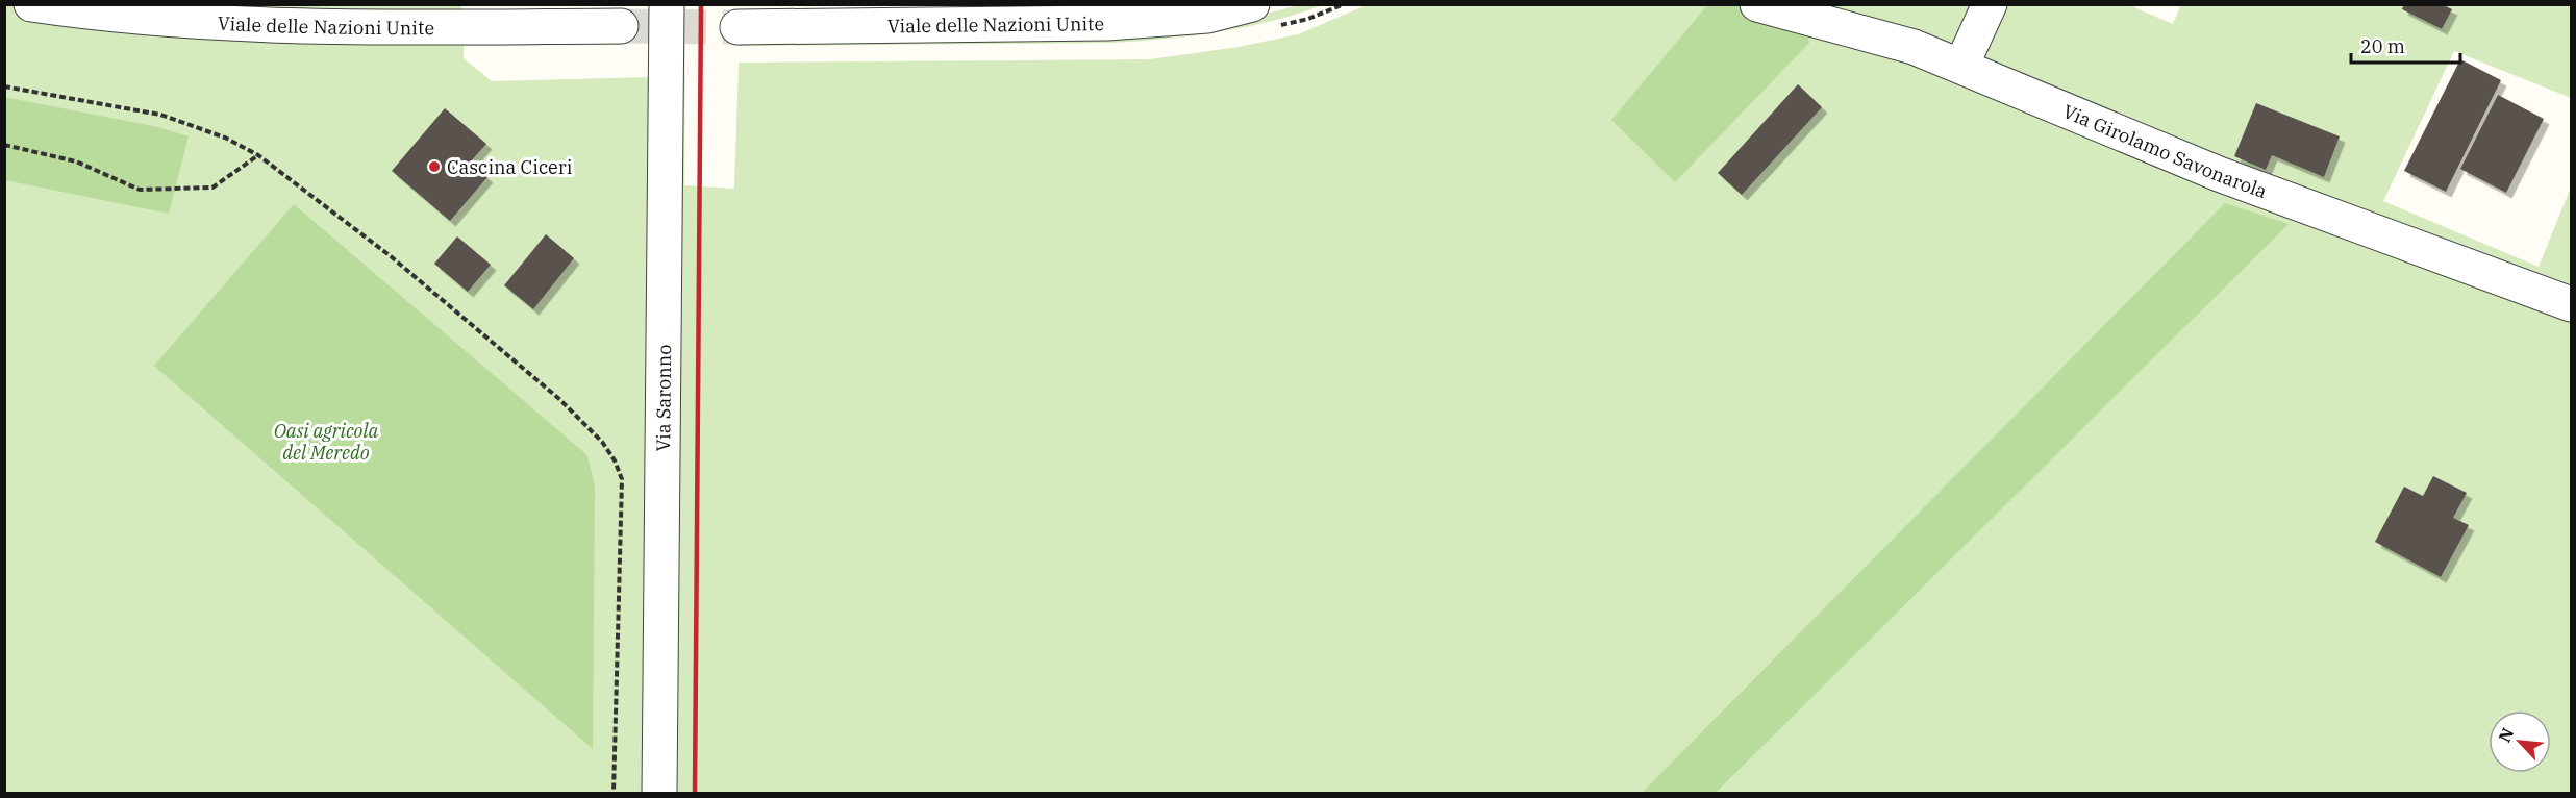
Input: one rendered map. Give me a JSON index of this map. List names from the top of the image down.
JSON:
{
  "streets": {
    "street": ["Viale delle Nazioni Unite", "Via Girolamo Savonarola", "Via Saronno"]
  },
  "parks": ["Oasi agricola del Meredo"],
  "places": ["Cascina Ciceri"],
  "scale_bar": "20 m",
  "north": "top left"
}
